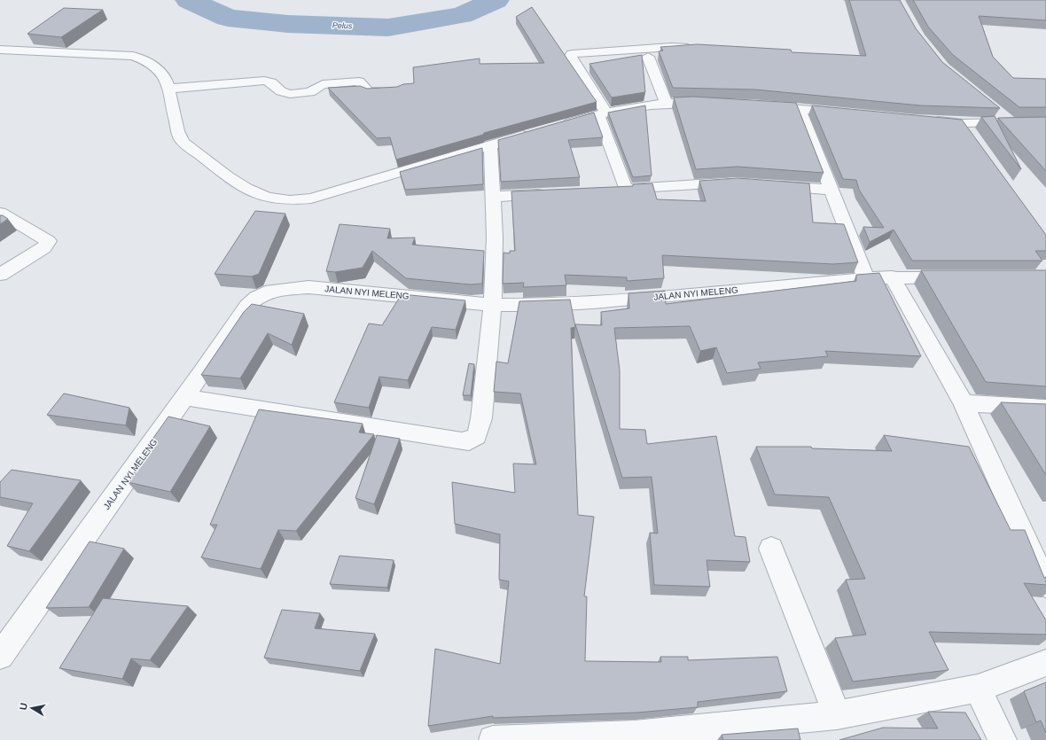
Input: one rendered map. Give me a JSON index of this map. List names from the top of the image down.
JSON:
{
  "streets": {
    "street": ["JALAN NYI MELENG"]
  },
  "water": ["Pelus"],
  "north": "left"
}
